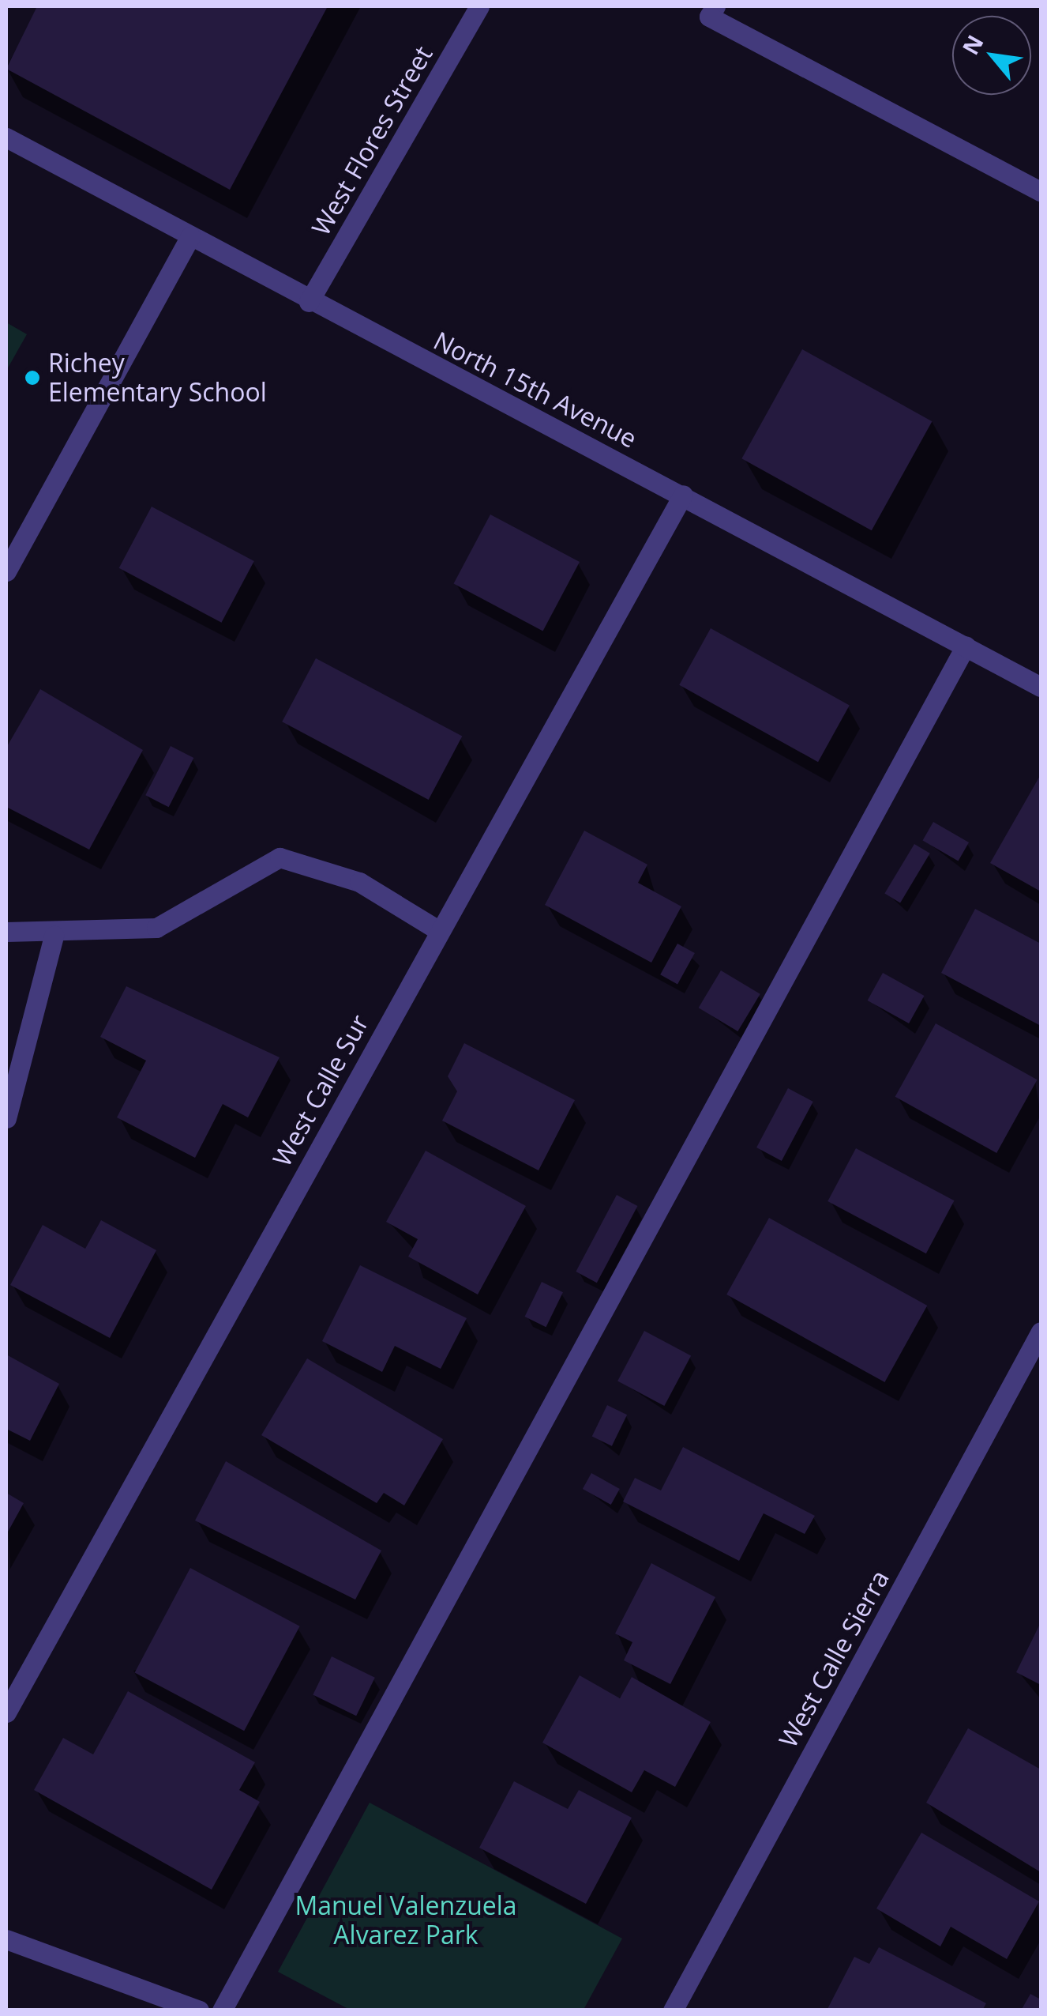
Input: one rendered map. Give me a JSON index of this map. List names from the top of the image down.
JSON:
{
  "streets": {
    "street": [
      "West Flores Street",
      "North 15th Avenue",
      "West Calle Sur",
      "West Calle Sierra"
    ]
  },
  "crossings": [
    ["West Flores Street", "North 15th Avenue"],
    ["North 15th Avenue", "West Calle Sur"]
  ],
  "parks": ["Manuel Valenzuela Alvarez Park"],
  "places": ["Richey Elementary School"],
  "north": "top left"
}
